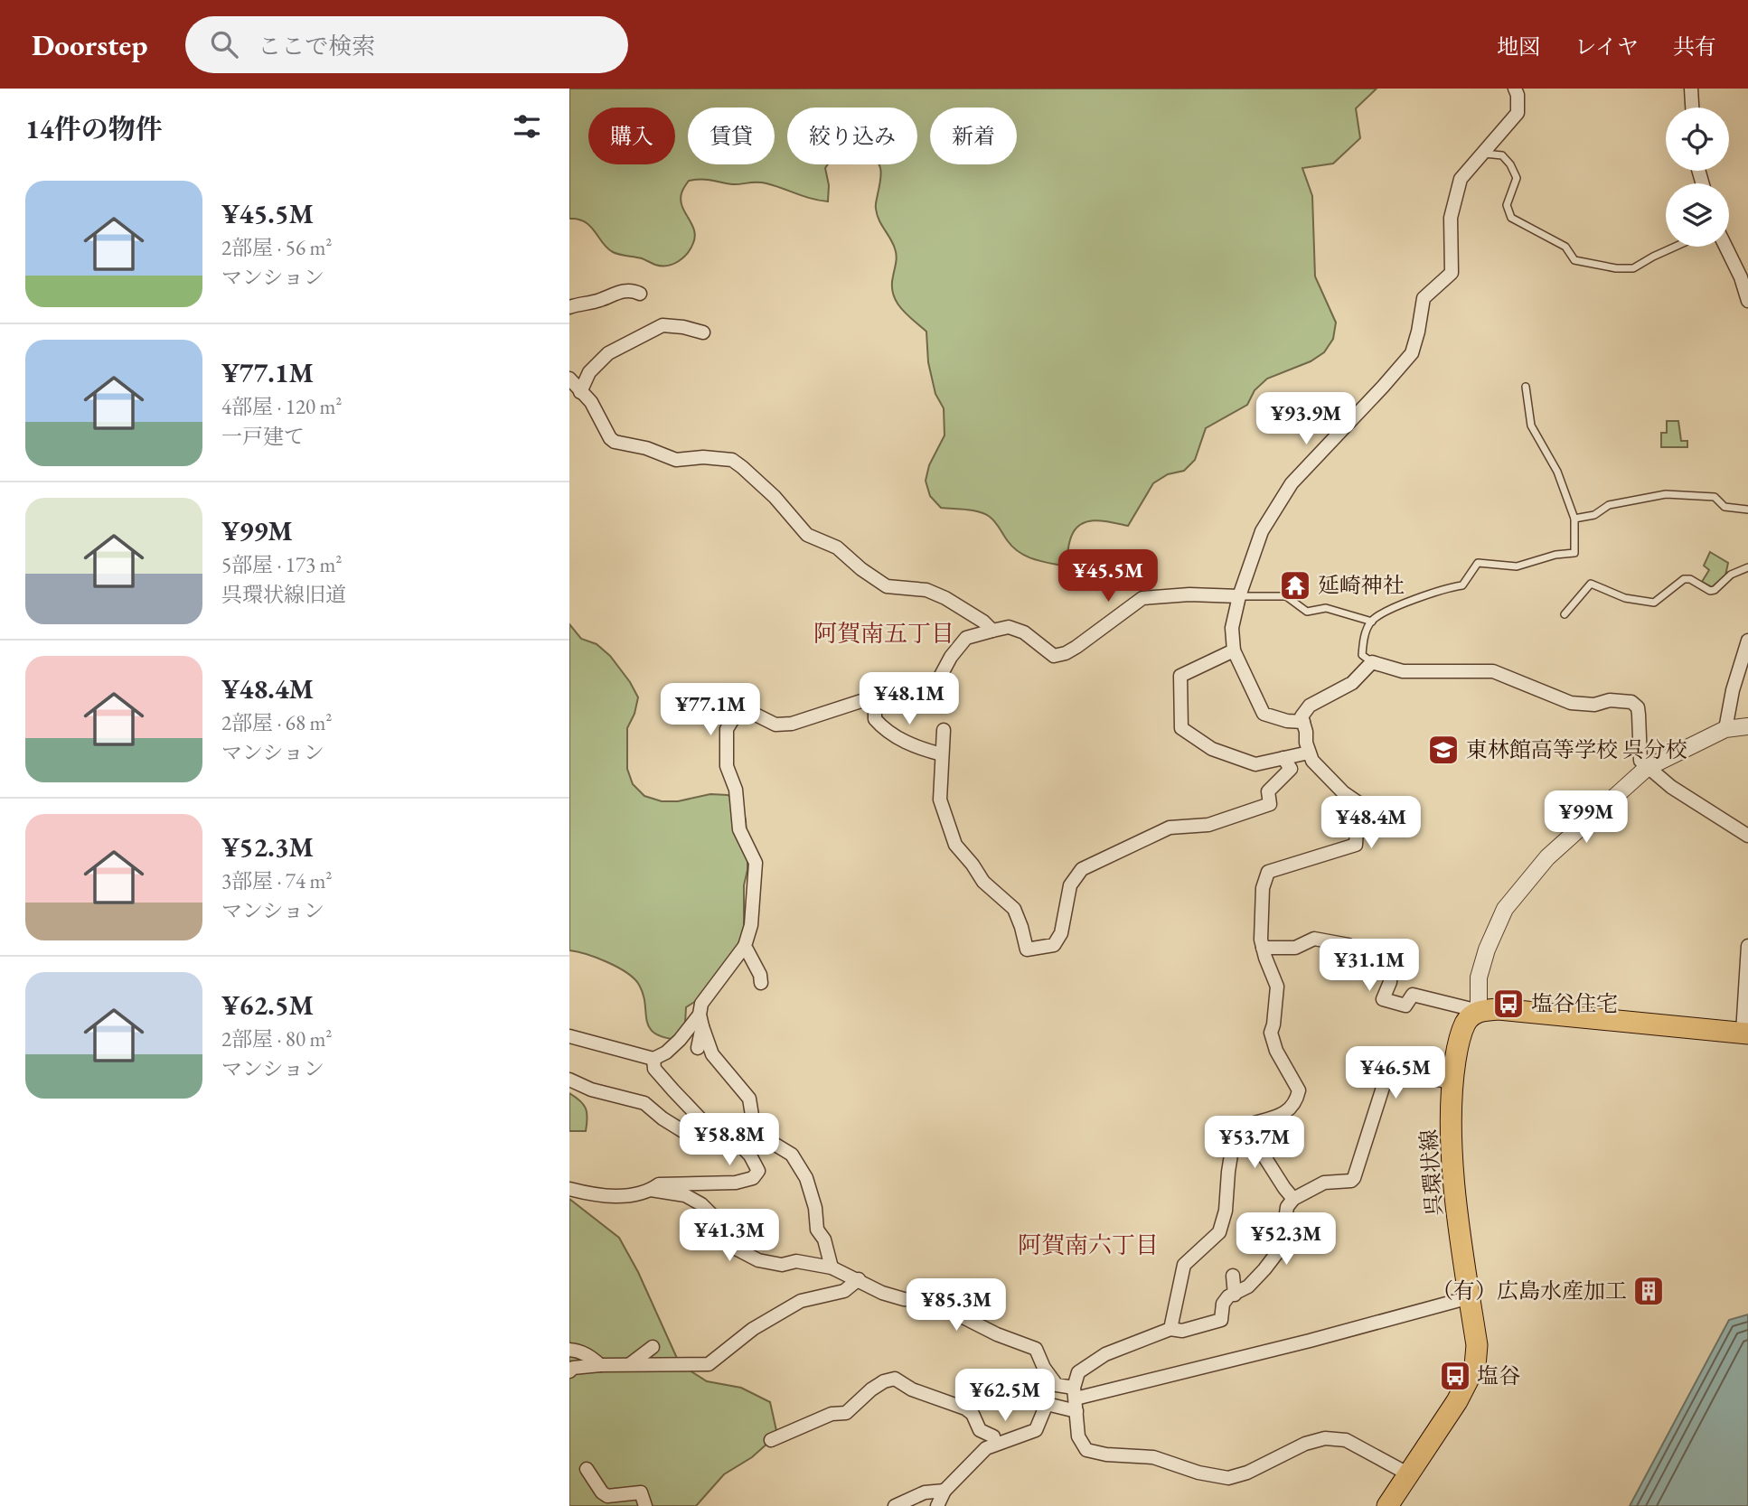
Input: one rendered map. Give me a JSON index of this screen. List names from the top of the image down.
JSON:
{
  "streets": {
    "main road": ["呉環状線"]
  },
  "districts": ["阿賀南五丁目", "阿賀南六丁目"],
  "places": {
    "temple": ["延崎神社"],
    "school or university": ["東林館高等学校 呉分校"],
    "bus stop": ["塩谷住宅", "塩谷"],
    "building": ["（有）広島水産加工"]
  },
  "page": {
    "header": "Doorstep",
    "search": "ここで検索",
    "nav": ["地図", "レイヤ", "共有"],
    "heading": "14件の物件",
    "chip": [
      "購入",
      "賃貸",
      "絞り込み",
      "新着"
    ],
    "list": [
      {
        "name": "¥45.5M",
        "note": "2部屋 · 56 m² · マンション"
      },
      {
        "name": "¥77.1M",
        "note": "4部屋 · 120 m² · 一戸建て"
      },
      {
        "name": "¥99M",
        "note": "5部屋 · 173 m² · 呉環状線旧道"
      },
      {
        "name": "¥48.4M",
        "note": "2部屋 · 68 m² · マンション"
      },
      {
        "name": "¥52.3M",
        "note": "3部屋 · 74 m² · マンション"
      },
      {
        "name": "¥62.5M",
        "note": "2部屋 · 80 m² · マンション"
      }
    ],
    "price": [
      "¥93.9M",
      "¥45.5M",
      "¥48.1M",
      "¥77.1M",
      "¥99M",
      "¥48.4M",
      "¥31.1M",
      "¥46.5M",
      "¥58.8M",
      "¥53.7M",
      "¥41.3M",
      "¥52.3M",
      "¥85.3M",
      "¥62.5M"
    ]
  }
}
